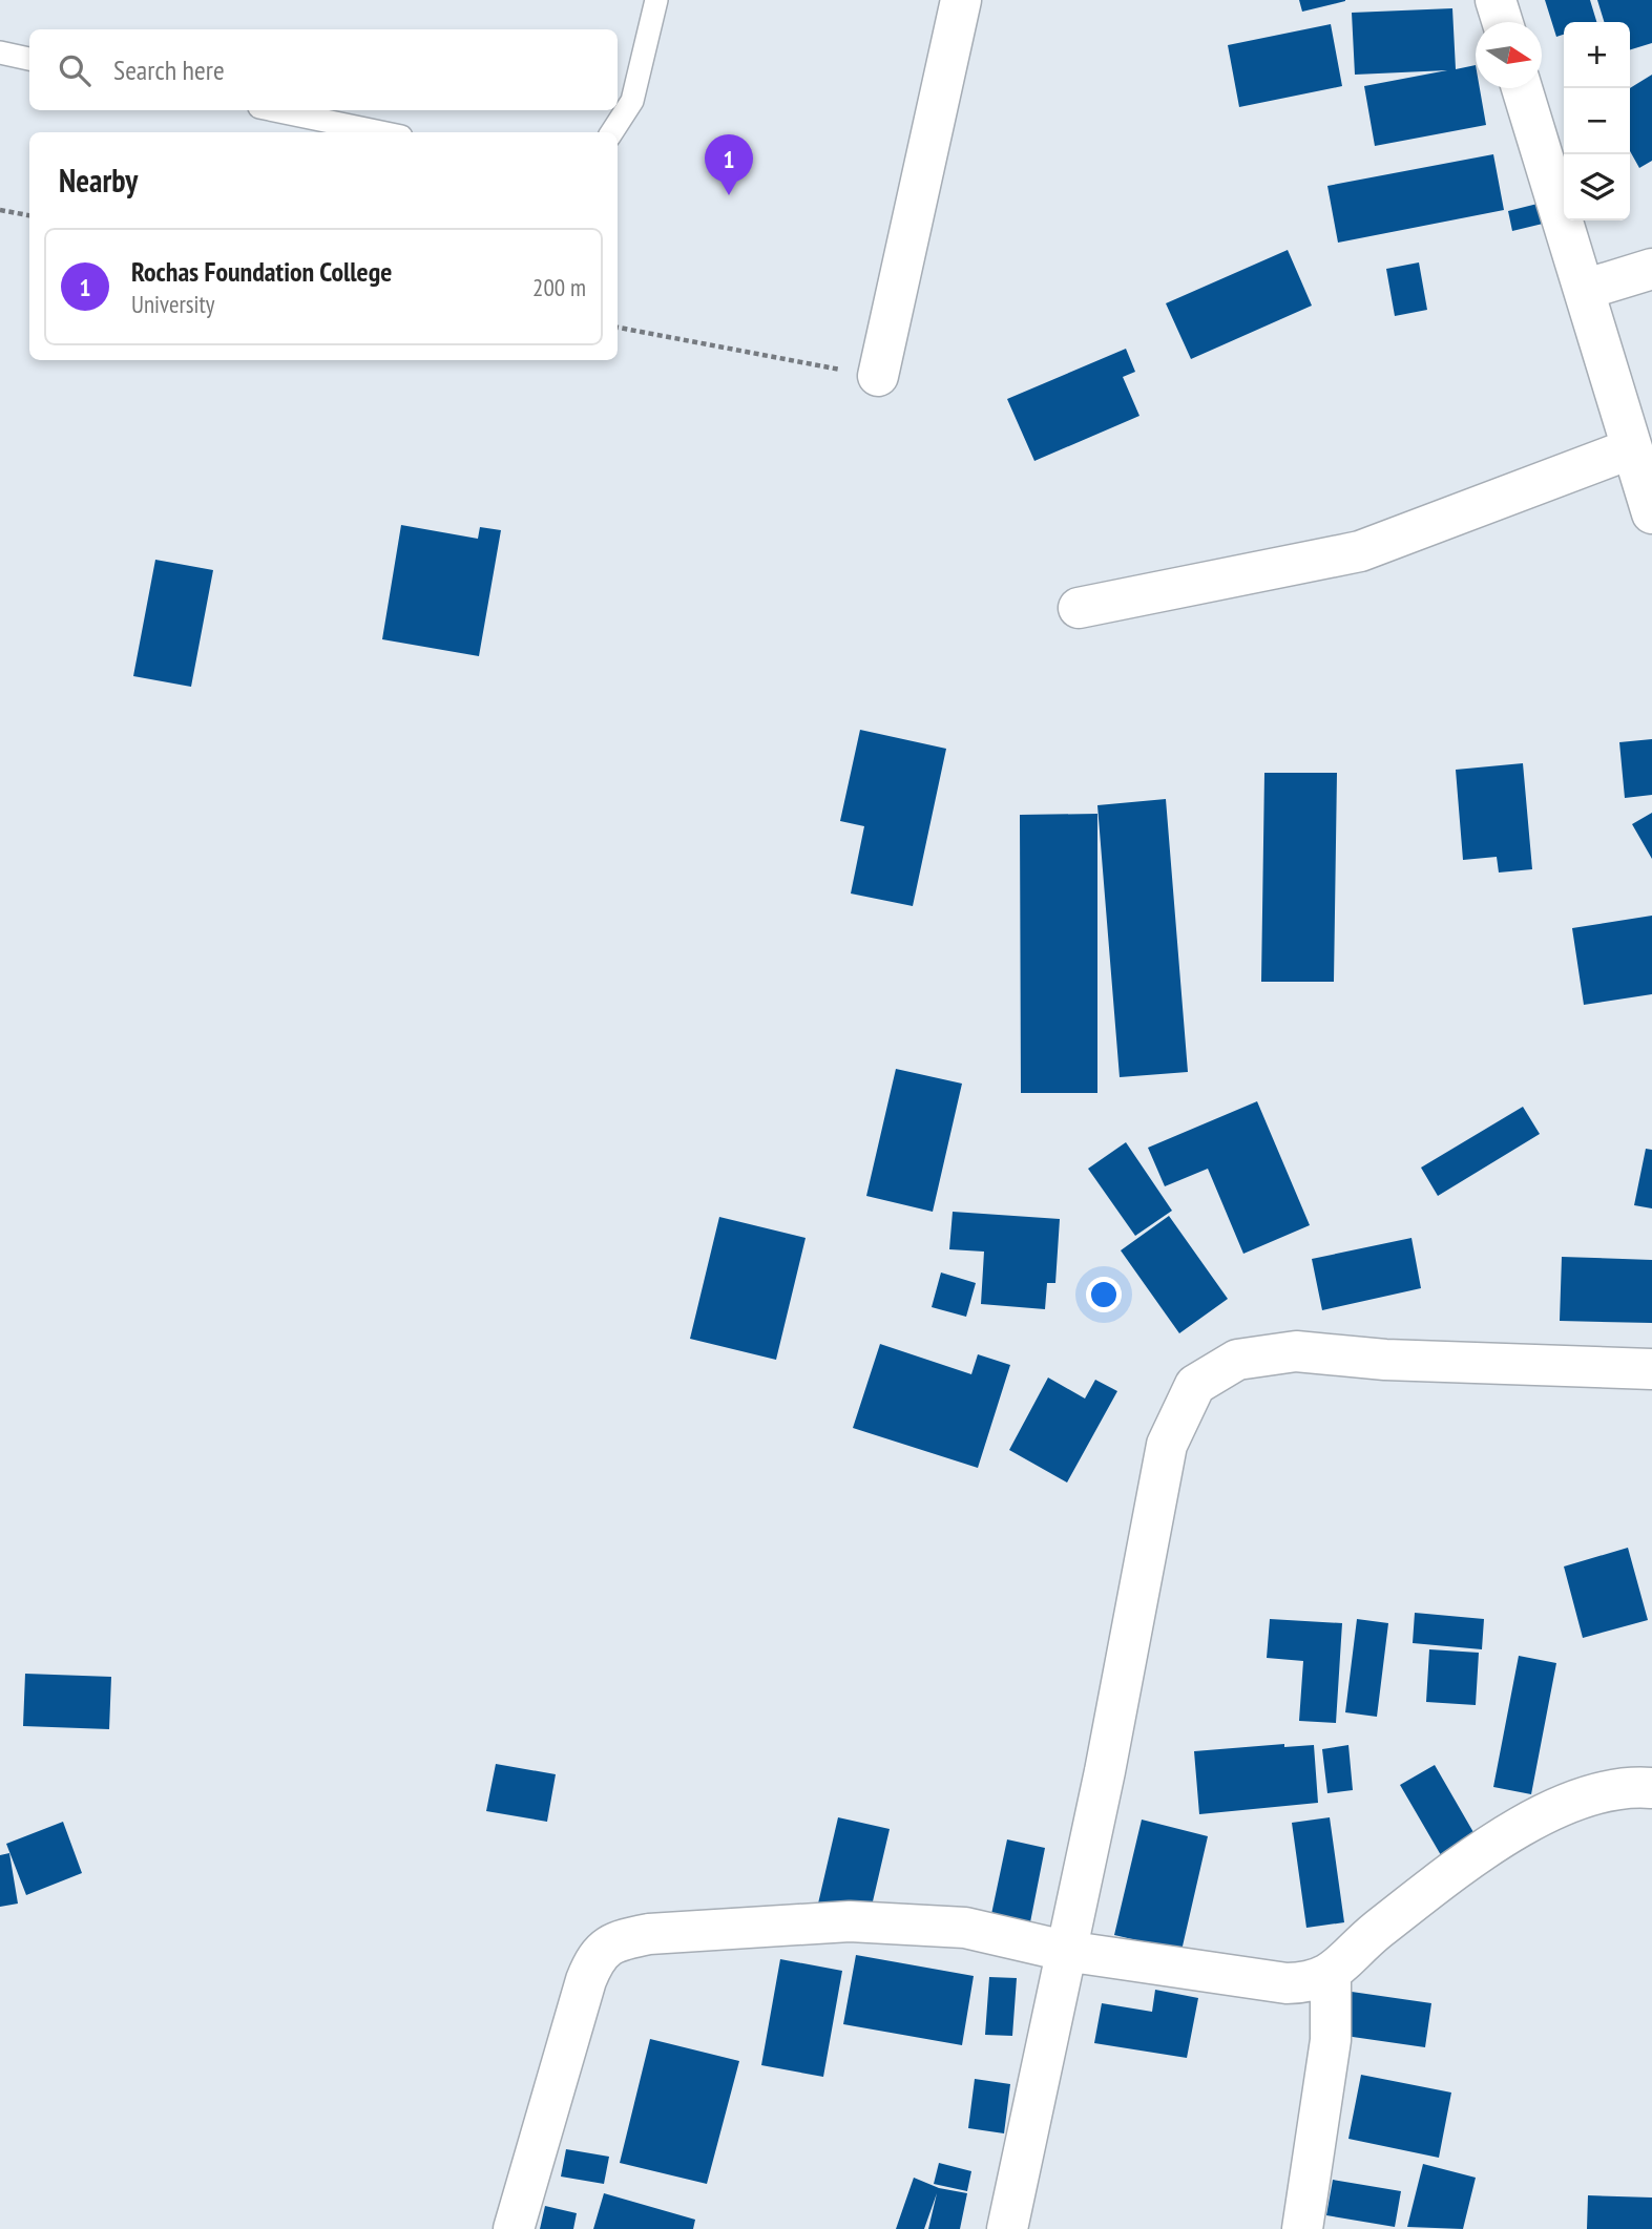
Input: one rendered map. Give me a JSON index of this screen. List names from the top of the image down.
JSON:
{
  "north": "right",
  "page": {
    "map_buttons": ["+", "−"],
    "search": "Search here",
    "heading": "Nearby",
    "pins": "1",
    "list": [
      {
        "mark": "1",
        "name": "Rochas Foundation College",
        "note": "University",
        "value": "200 m"
      }
    ]
  }
}
